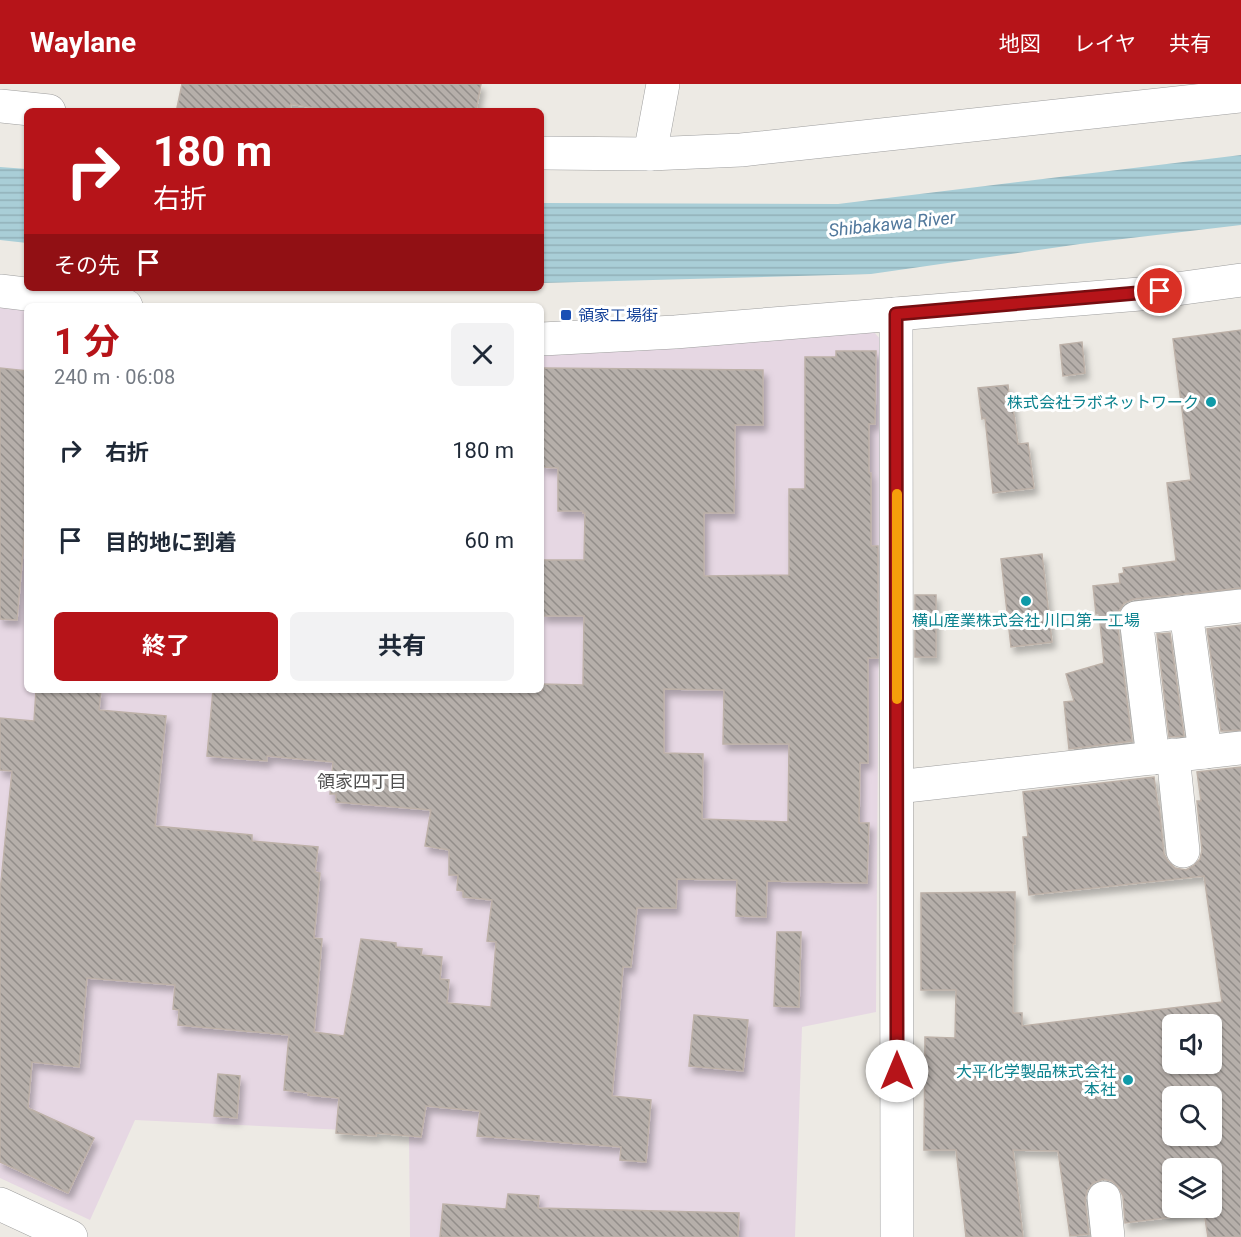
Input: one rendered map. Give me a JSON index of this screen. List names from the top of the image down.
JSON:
{
  "districts": ["領家四丁目"],
  "water": ["Shibakawa River"],
  "places": {
    "transit": ["領家工場街"],
    "other": ["株式会社ラボネットワーク", "横山産業株式会社 川口第一工場", "大平化学製品株式会社 本社"]
  },
  "page": {
    "header": "Waylane",
    "nav": ["地図", "レイヤ", "共有"],
    "turn": ["180 m", "右折"],
    "then": "その先",
    "heading": ["1 分", "240 m · 06:08"],
    "list": [
      {
        "name": "右折",
        "value": "180 m"
      },
      {
        "name": "目的地に到着",
        "value": "60 m"
      }
    ],
    "buttons": ["終了", "共有"]
  }
}
